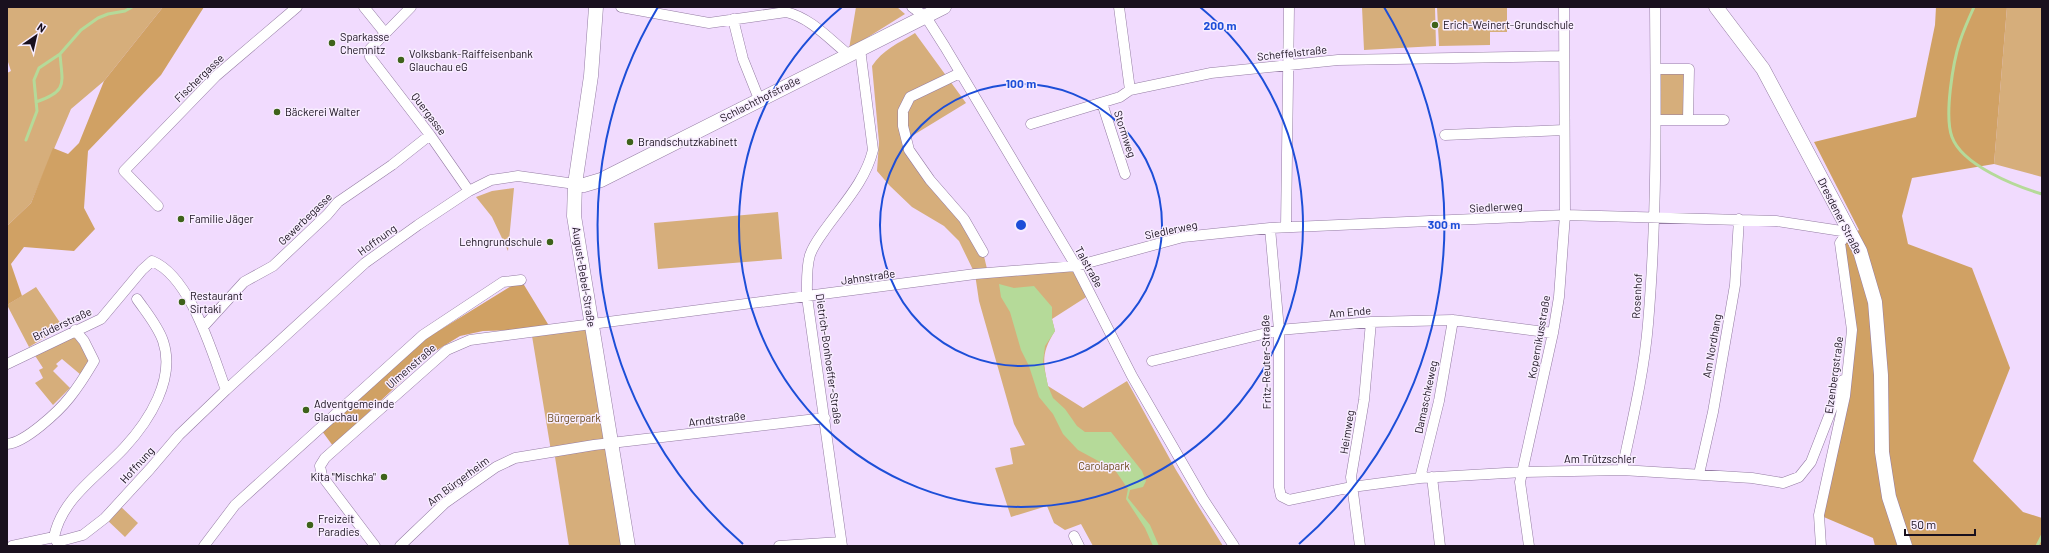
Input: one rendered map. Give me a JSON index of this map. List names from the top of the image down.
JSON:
{
  "streets": {
    "street": [
      "Scheffelstraße",
      "Fischergasse",
      "Schlachthofstraße",
      "Quergasse",
      "Stormweg",
      "Siedlerweg",
      "Dresdener Straße",
      "Gewerbegasse",
      "Hoffnung",
      "Talstraße",
      "August-Bebel-Straße",
      "Jahnstraße",
      "Rosenhof",
      "Am Ende",
      "Brüderstraße",
      "Kopernikusstraße",
      "Am Nordhang",
      "Dietrich-Bonhoeffer-Straße",
      "Fritz-Reuter-Straße",
      "Ulmenstraße",
      "Elzenbergstraße",
      "Damaschkeweg",
      "Arndtstraße",
      "Heimweg",
      "Am Trützschler",
      "Am Bürgerheim"
    ]
  },
  "crossings": [
    ["Scheffelstraße", "Stormweg"],
    ["Scheffelstraße", "Kopernikusstraße"],
    ["Schlachthofstraße", "Hoffnung"],
    ["Schlachthofstraße", "Talstraße"],
    ["Schlachthofstraße", "August-Bebel-Straße"],
    ["Schlachthofstraße", "Dietrich-Bonhoeffer-Straße"],
    ["Quergasse", "Gewerbegasse"],
    ["Quergasse", "Hoffnung"],
    ["Siedlerweg", "Dresdener Straße"],
    ["Siedlerweg", "Talstraße"],
    ["Siedlerweg", "Jahnstraße"],
    ["Siedlerweg", "Rosenhof"],
    ["Siedlerweg", "Kopernikusstraße"],
    ["Siedlerweg", "Am Nordhang"],
    ["Siedlerweg", "Fritz-Reuter-Straße"],
    ["Siedlerweg", "Elzenbergstraße"],
    ["Dresdener Straße", "Elzenbergstraße"],
    ["Gewerbegasse", "Brüderstraße"],
    ["Hoffnung", "August-Bebel-Straße"],
    ["Talstraße", "Jahnstraße"],
    ["August-Bebel-Straße", "Jahnstraße"],
    ["August-Bebel-Straße", "Ulmenstraße"],
    ["August-Bebel-Straße", "Arndtstraße"],
    ["August-Bebel-Straße", "Am Bürgerheim"],
    ["Jahnstraße", "Dietrich-Bonhoeffer-Straße"],
    ["Jahnstraße", "Ulmenstraße"],
    ["Rosenhof", "Am Trützschler"],
    ["Am Ende", "Kopernikusstraße"],
    ["Am Ende", "Fritz-Reuter-Straße"],
    ["Am Ende", "Damaschkeweg"],
    ["Am Ende", "Heimweg"],
    ["Kopernikusstraße", "Am Trützschler"],
    ["Am Nordhang", "Am Trützschler"],
    ["Dietrich-Bonhoeffer-Straße", "Arndtstraße"],
    ["Fritz-Reuter-Straße", "Am Trützschler"],
    ["Elzenbergstraße", "Am Trützschler"],
    ["Damaschkeweg", "Am Trützschler"],
    ["Arndtstraße", "Am Bürgerheim"],
    ["Heimweg", "Am Trützschler"]
  ],
  "parks": ["Bürgerpark", "Carolapark"],
  "places": [
    "Erich-Weinert-Grundschule",
    "Sparkasse Chemnitz",
    "Volksbank-Raiffeisenbank Glauchau eG",
    "Bäckerei Walter",
    "Brandschutzkabinett",
    "Familie Jäger",
    "Lehngrundschule",
    "Restaurant Sirtaki",
    "Adventgemeinde Glauchau",
    "Kita \"Mischka\"",
    "Freizeit Paradies"
  ],
  "scale_bar": "50 m",
  "north": "top right",
  "rings": ["200 m", "100 m", "300 m"]
}
